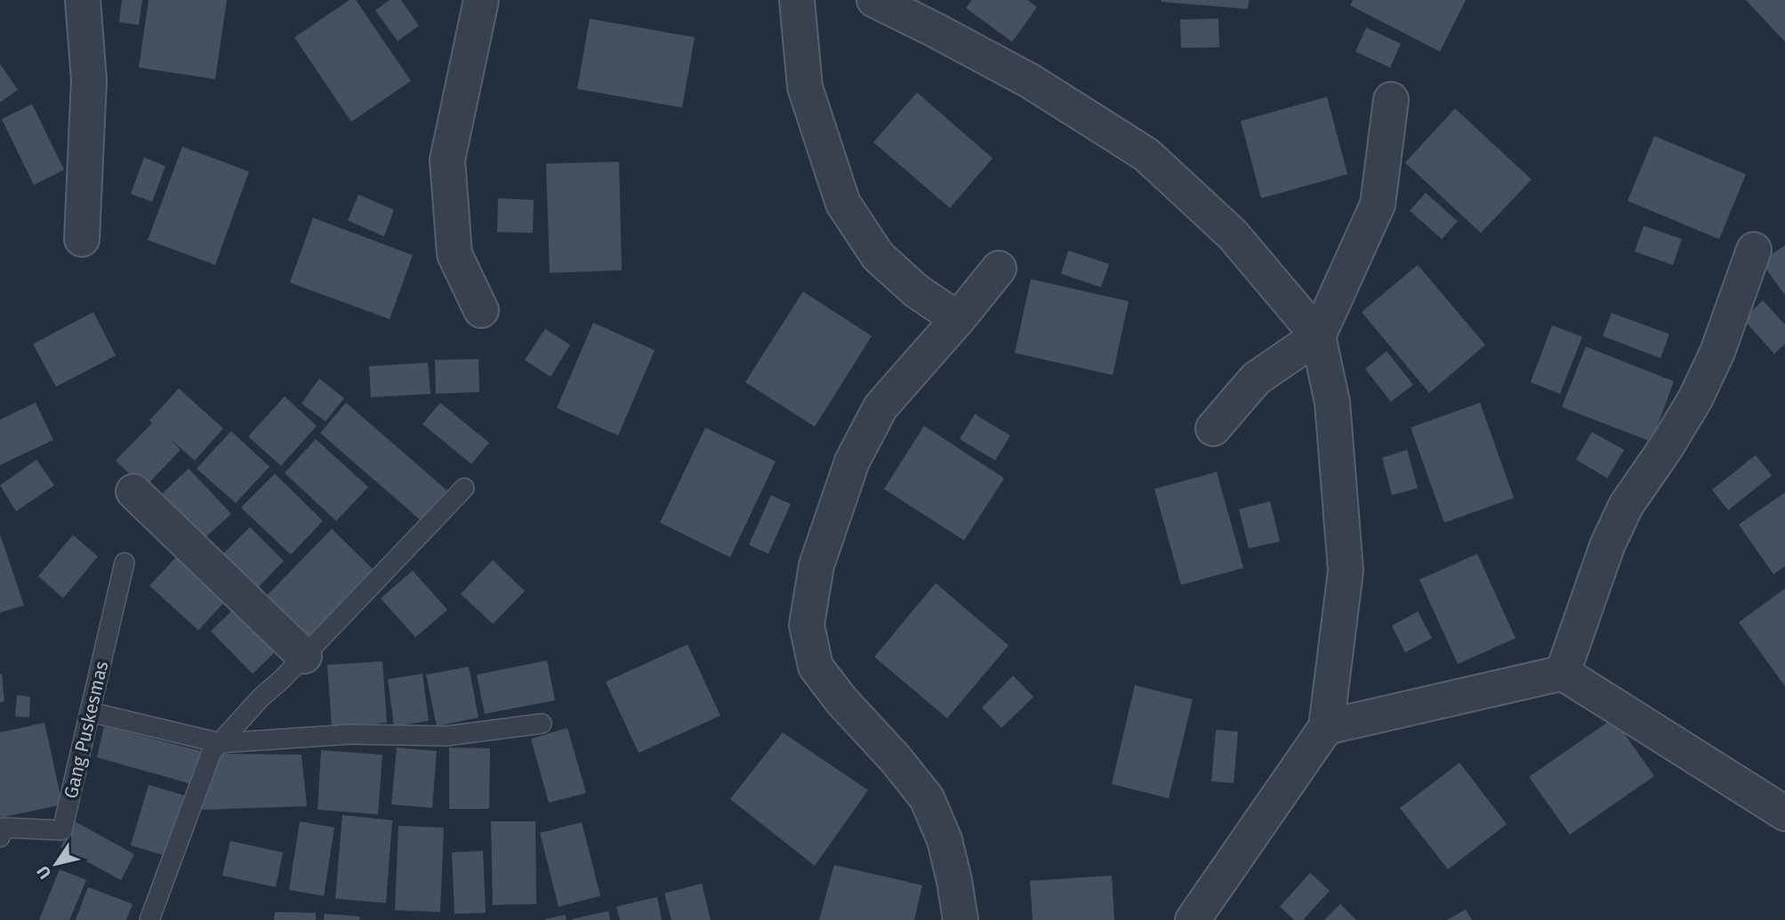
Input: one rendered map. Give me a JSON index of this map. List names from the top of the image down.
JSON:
{
  "streets": {
    "lane": ["Gang Puskesmas"]
  },
  "north": "bottom left"
}
